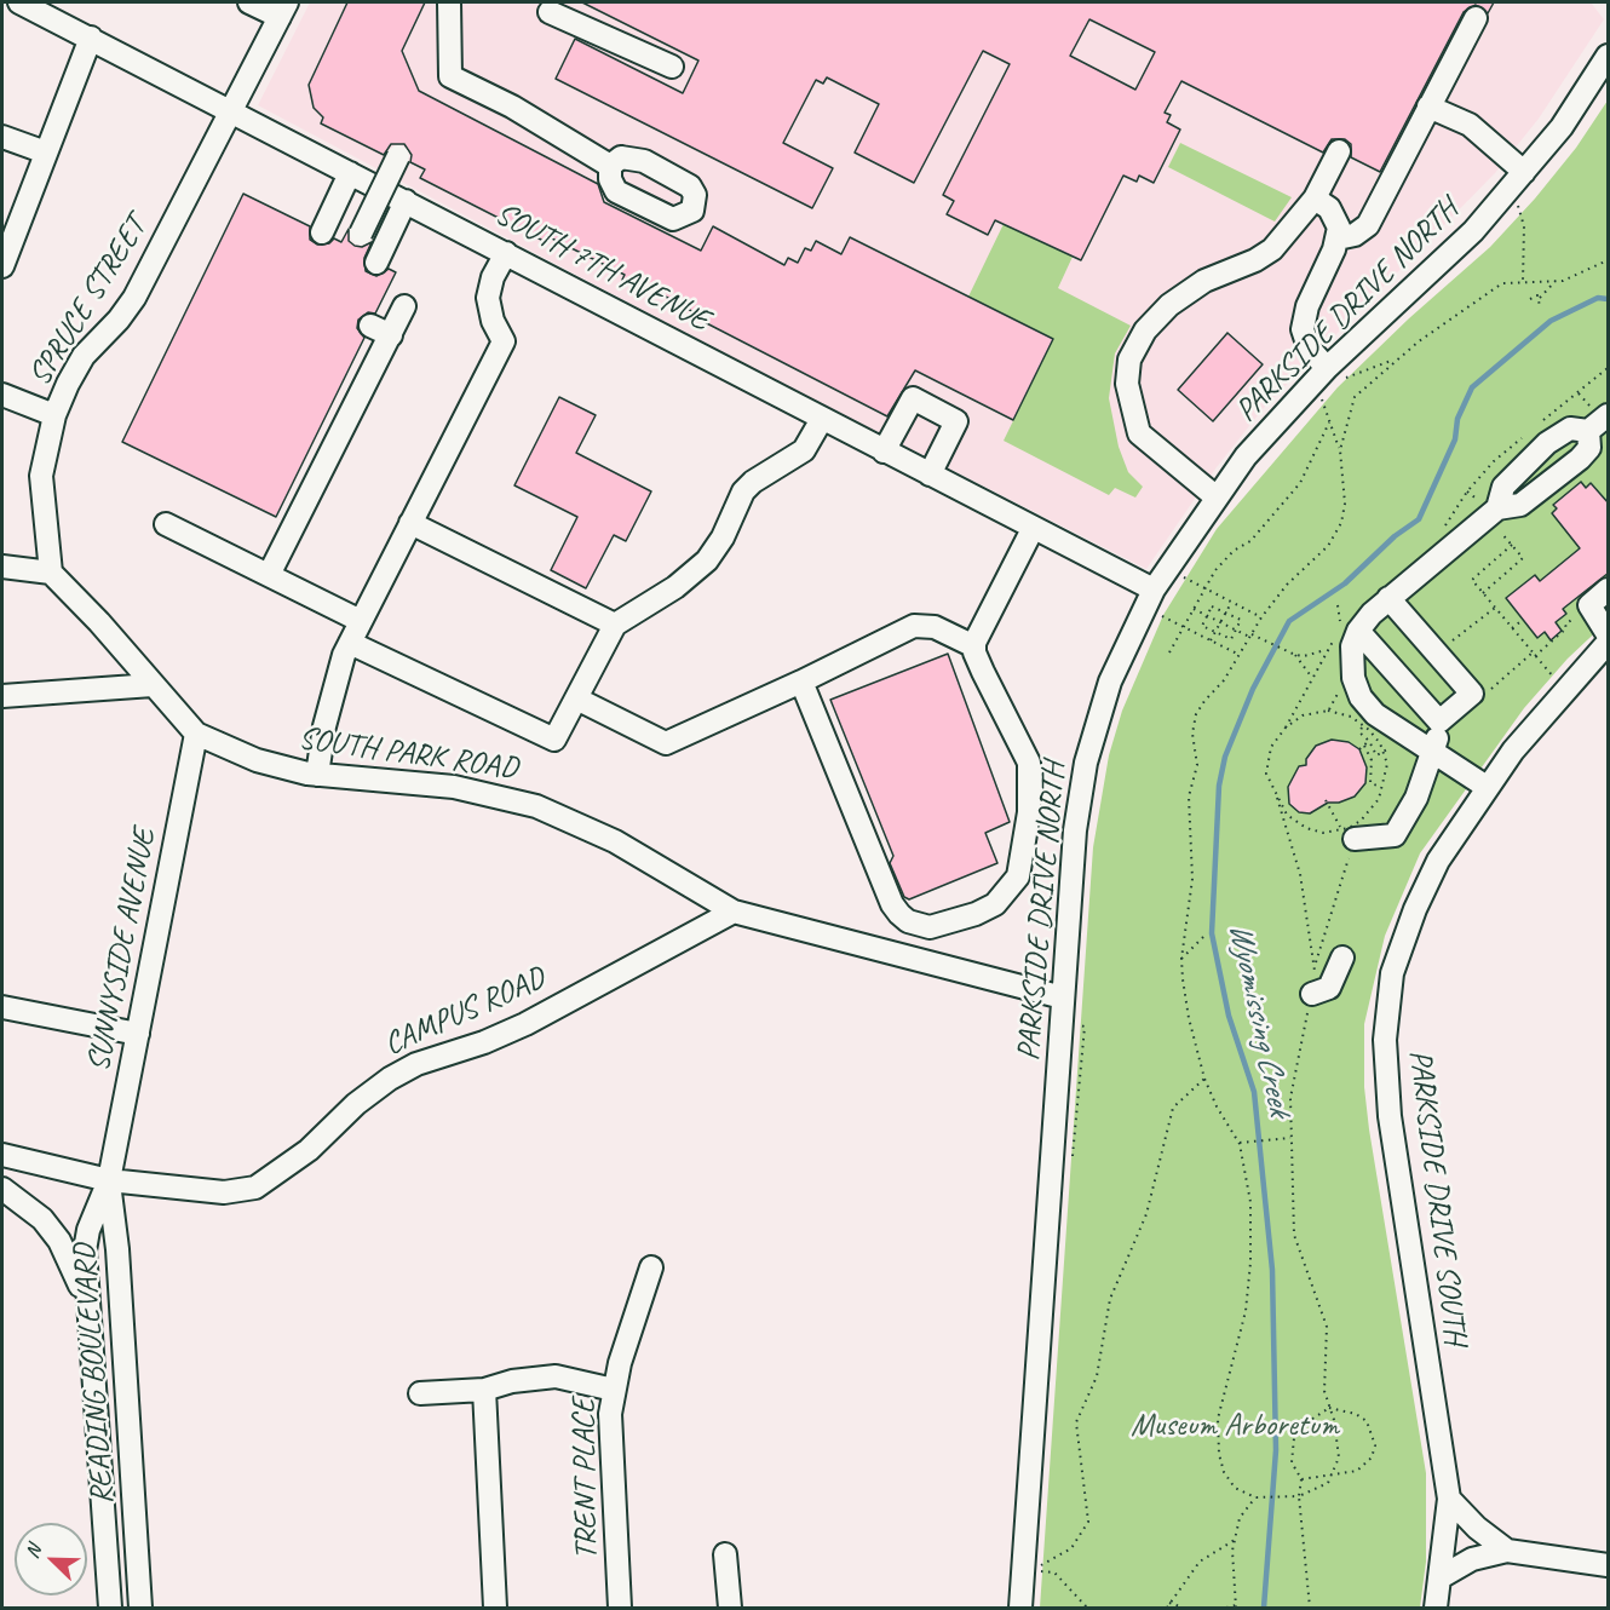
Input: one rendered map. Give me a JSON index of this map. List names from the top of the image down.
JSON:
{
  "streets": {
    "street": [
      "SOUTH 7TH AVENUE",
      "SPRUCE STREET",
      "PARKSIDE DRIVE NORTH",
      "SOUTH PARK ROAD",
      "SUNNYSIDE AVENUE",
      "CAMPUS ROAD",
      "PARKSIDE DRIVE SOUTH",
      "READING BOULEVARD",
      "TRENT PLACE"
    ]
  },
  "crossings": [
    ["SOUTH 7TH AVENUE", "SPRUCE STREET"],
    ["SOUTH 7TH AVENUE", "PARKSIDE DRIVE NORTH"],
    ["SPRUCE STREET", "SOUTH PARK ROAD"],
    ["PARKSIDE DRIVE NORTH", "SOUTH PARK ROAD"],
    ["SOUTH PARK ROAD", "SUNNYSIDE AVENUE"],
    ["SOUTH PARK ROAD", "CAMPUS ROAD"],
    ["SUNNYSIDE AVENUE", "CAMPUS ROAD"],
    ["SUNNYSIDE AVENUE", "READING BOULEVARD"],
    ["CAMPUS ROAD", "READING BOULEVARD"]
  ],
  "water": ["Wyomissing Creek"],
  "parks": ["Museum Arboretum"],
  "north": "top left"
}
